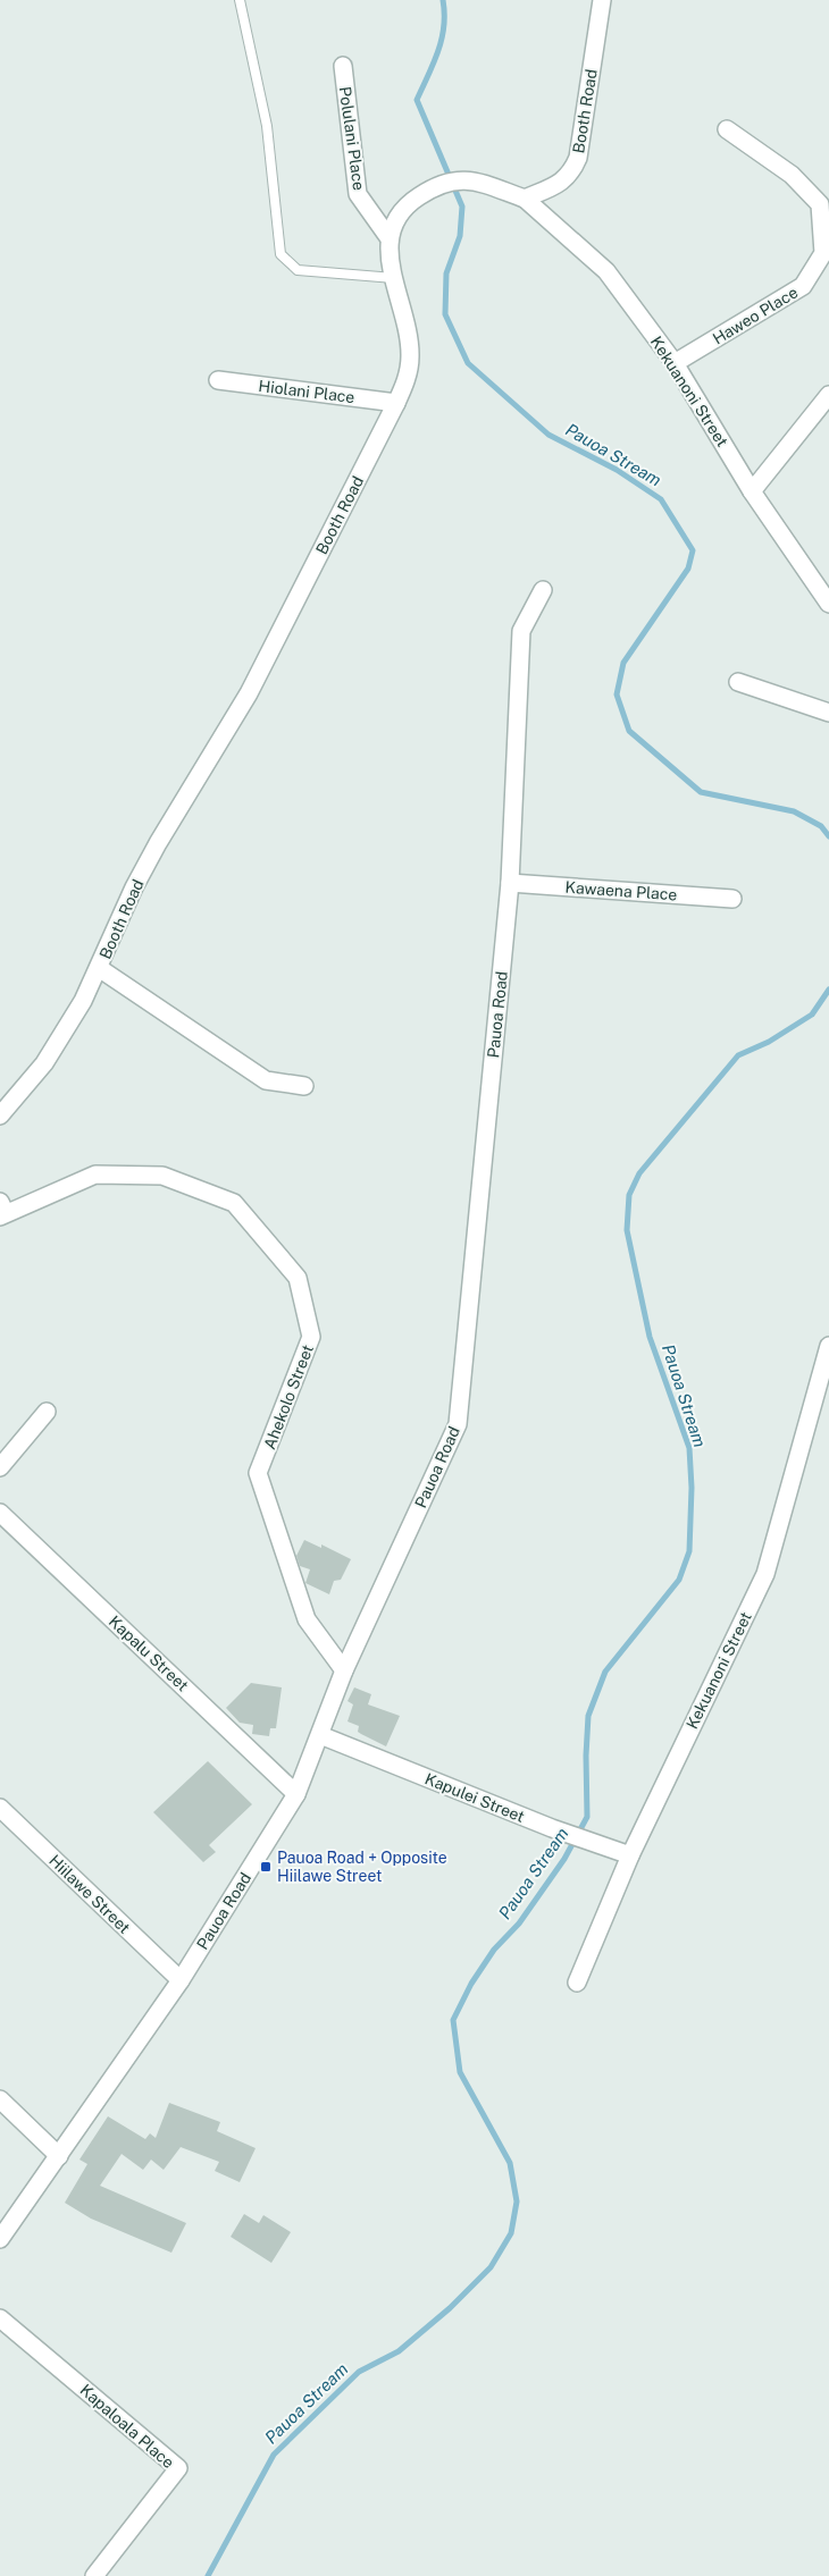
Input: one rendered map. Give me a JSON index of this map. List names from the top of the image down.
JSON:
{
  "streets": {
    "street": [
      "Booth Road",
      "Polulani Place",
      "Haweo Place",
      "Hiolani Place",
      "Kekuanoni Street",
      "Kawaena Place",
      "Pauoa Road",
      "Ahekolo Street",
      "Kapalu Street",
      "Kapulei Street",
      "Hiilawe Street",
      "Kapaloala Place"
    ]
  },
  "crossings": [
    ["Booth Road", "Polulani Place"],
    ["Booth Road", "Hiolani Place"],
    ["Booth Road", "Kekuanoni Street"],
    ["Haweo Place", "Kekuanoni Street"],
    ["Kekuanoni Street", "Kapulei Street"],
    ["Kawaena Place", "Pauoa Road"],
    ["Pauoa Road", "Ahekolo Street"],
    ["Pauoa Road", "Kapalu Street"],
    ["Pauoa Road", "Kapulei Street"],
    ["Pauoa Road", "Hiilawe Street"]
  ],
  "water": ["Pauoa Stream"],
  "places": {
    "transit": ["Pauoa Road + Opposite Hiilawe Street"]
  }
}
